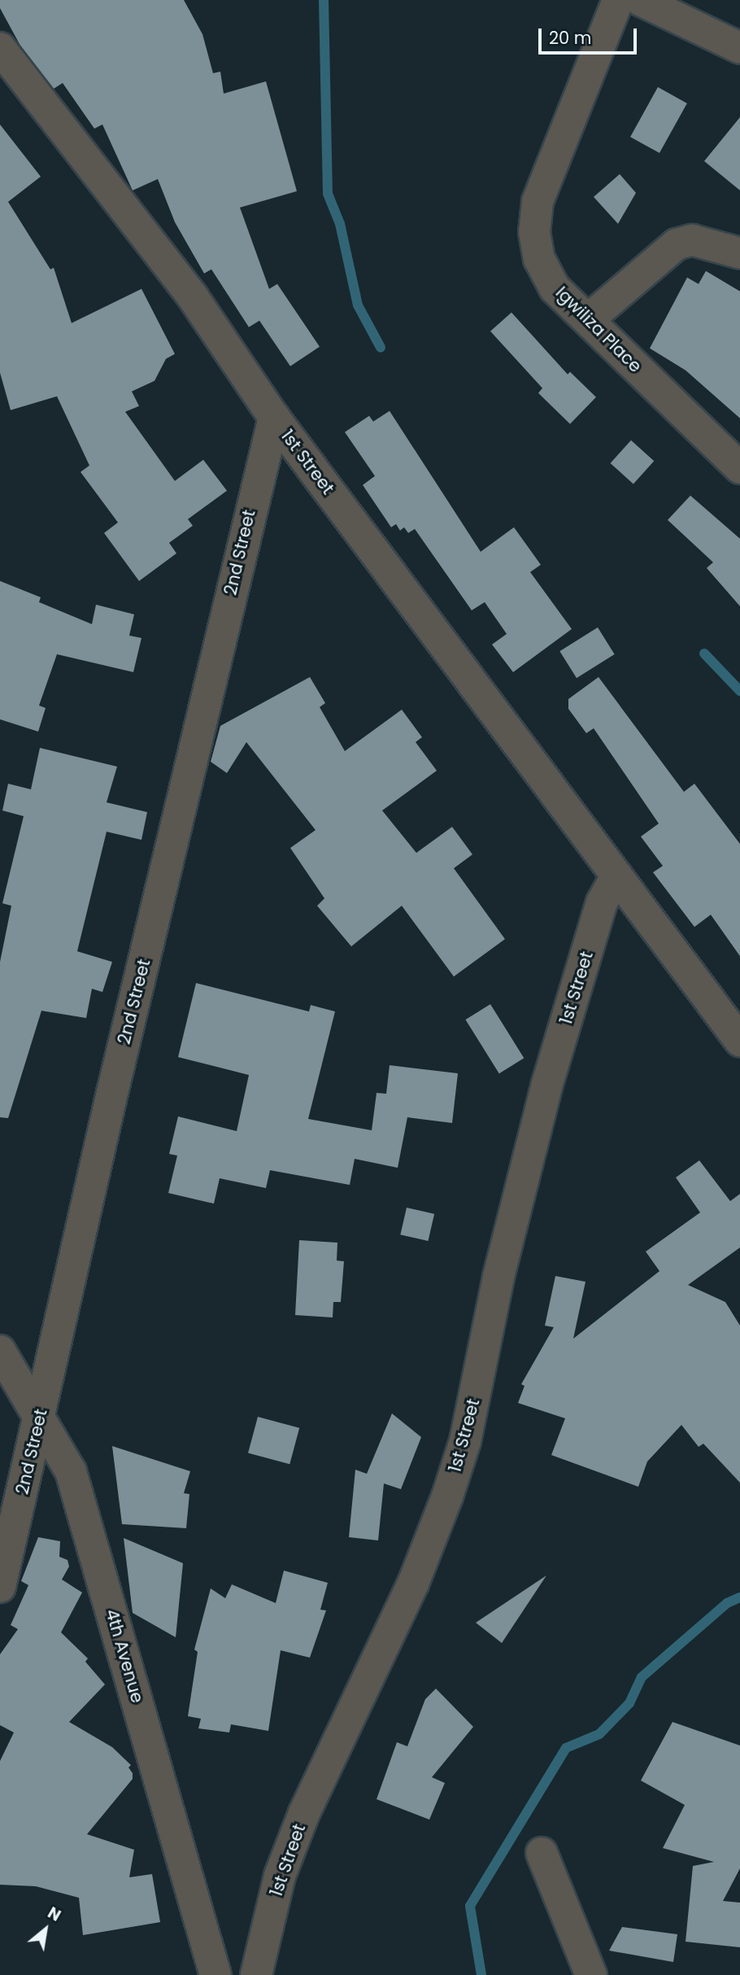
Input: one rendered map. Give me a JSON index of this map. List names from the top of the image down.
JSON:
{
  "streets": {
    "street": [
      "Igwiliza Place",
      "1st Street",
      "2nd Street",
      "4th Avenue"
    ]
  },
  "crossings": [
    ["1st Street", "2nd Street"],
    ["2nd Street", "4th Avenue"]
  ],
  "scale_bar": "20 m",
  "north": "top right"
}
